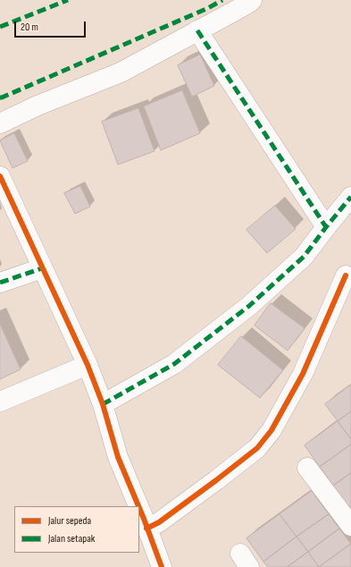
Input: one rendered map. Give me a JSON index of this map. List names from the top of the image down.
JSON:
{
  "legend": ["Jalur sepeda", "Jalan setapak"],
  "scale_bar": "20 m"
}
